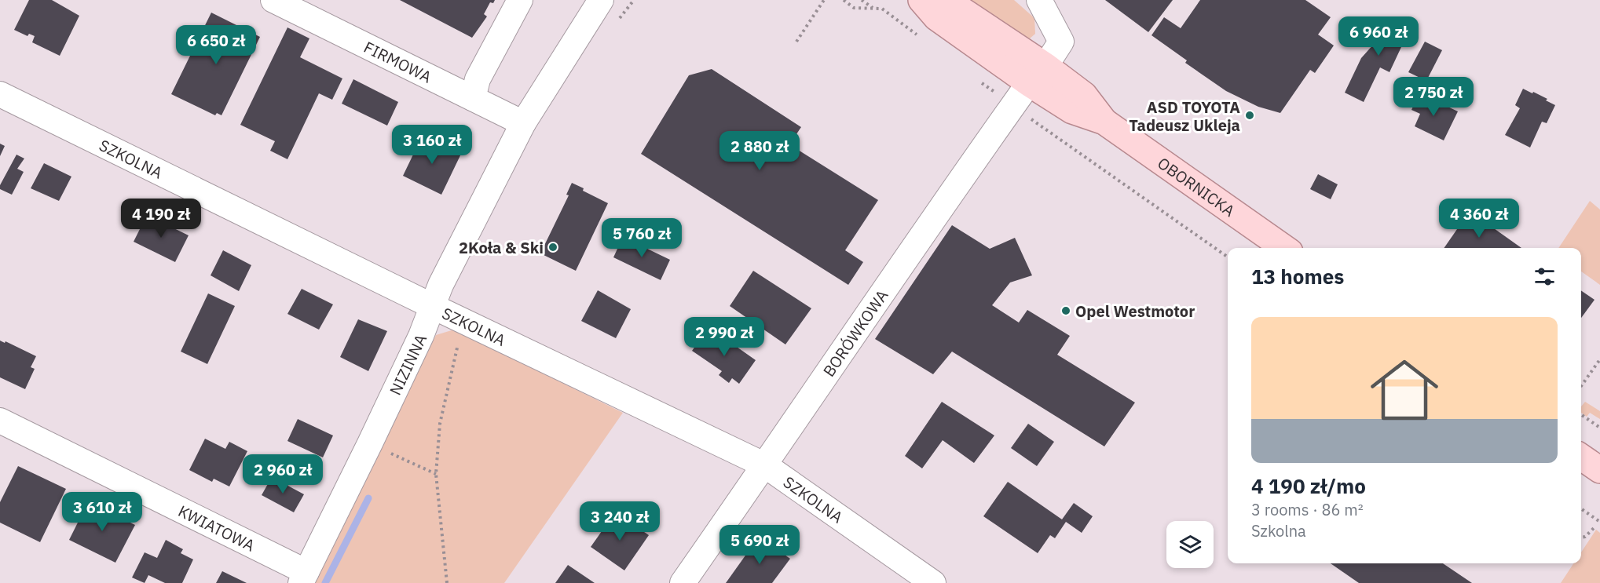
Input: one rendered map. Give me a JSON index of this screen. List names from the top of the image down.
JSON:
{
  "streets": {
    "main road": ["OBORNICKA"],
    "street": [
      "FIRMOWA",
      "SZKOLNA",
      "BORÓWKOWA",
      "NIZINNA",
      "KWIATOWA"
    ]
  },
  "crossings": [
    ["FIRMOWA", "NIZINNA"],
    ["SZKOLNA", "BORÓWKOWA"],
    ["SZKOLNA", "NIZINNA"],
    ["OBORNICKA", "BORÓWKOWA"],
    ["NIZINNA", "KWIATOWA"]
  ],
  "places": ["ASD TOYOTA Tadeusz Ukleja", "2Koła & Ski", "Opel Westmotor"],
  "page": {
    "price": [
      "6 960 zł",
      "6 650 zł",
      "2 750 zł",
      "3 160 zł",
      "2 880 zł",
      "4 190 zł",
      "4 360 zł",
      "5 760 zł",
      "2 990 zł",
      "2 960 zł",
      "3 610 zł",
      "3 240 zł",
      "5 690 zł"
    ],
    "heading": "13 homes",
    "list": [
      {
        "name": "4 190 zł/mo",
        "note": "3 rooms · 86 m² · Szkolna"
      }
    ]
  }
}
